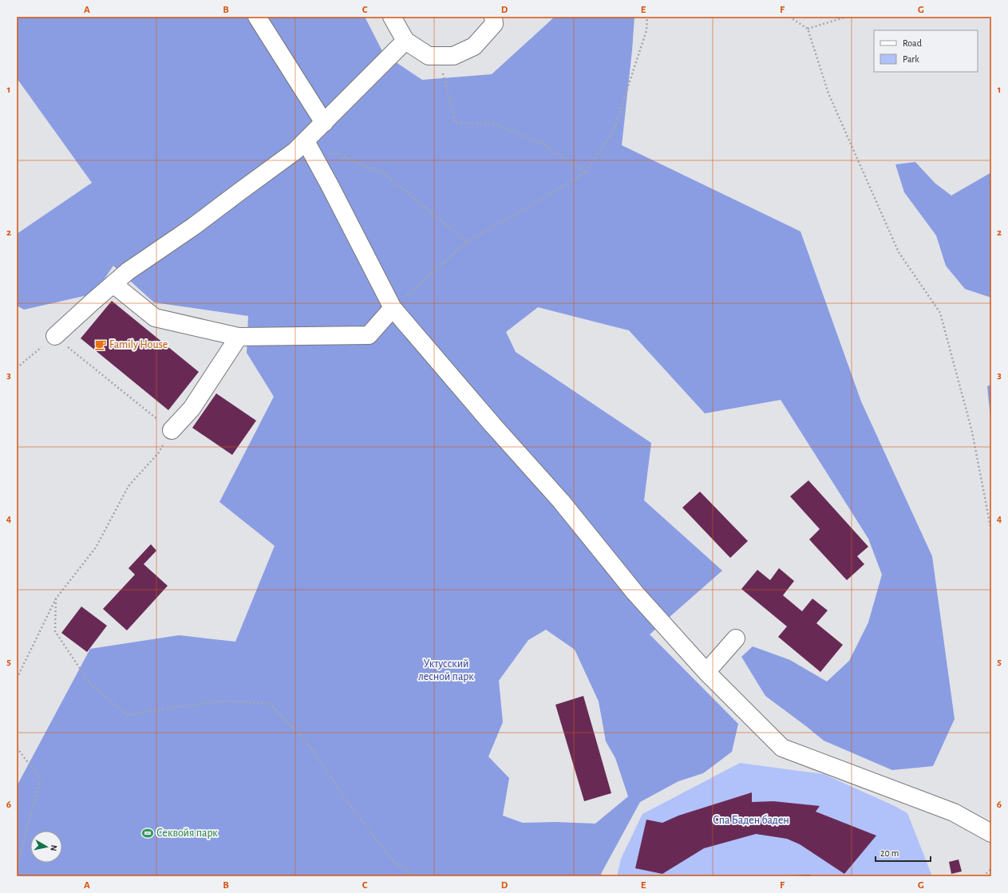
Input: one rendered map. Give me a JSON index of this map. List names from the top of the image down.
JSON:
{
  "parks": ["Уктусский лесной парк", "Спа Баден баден"],
  "places": {
    "cafe": ["Family House"],
    "sports": ["Секвойя парк"]
  },
  "legend": ["Road", "Park"],
  "scale_bar": "20 m",
  "north": "right",
  "grid": {
    "columns": [
      "A",
      "B",
      "C",
      "D",
      "E",
      "F",
      "G"
    ],
    "rows": [
      "1",
      "2",
      "3",
      "4",
      "5",
      "6"
    ]
  }
}
